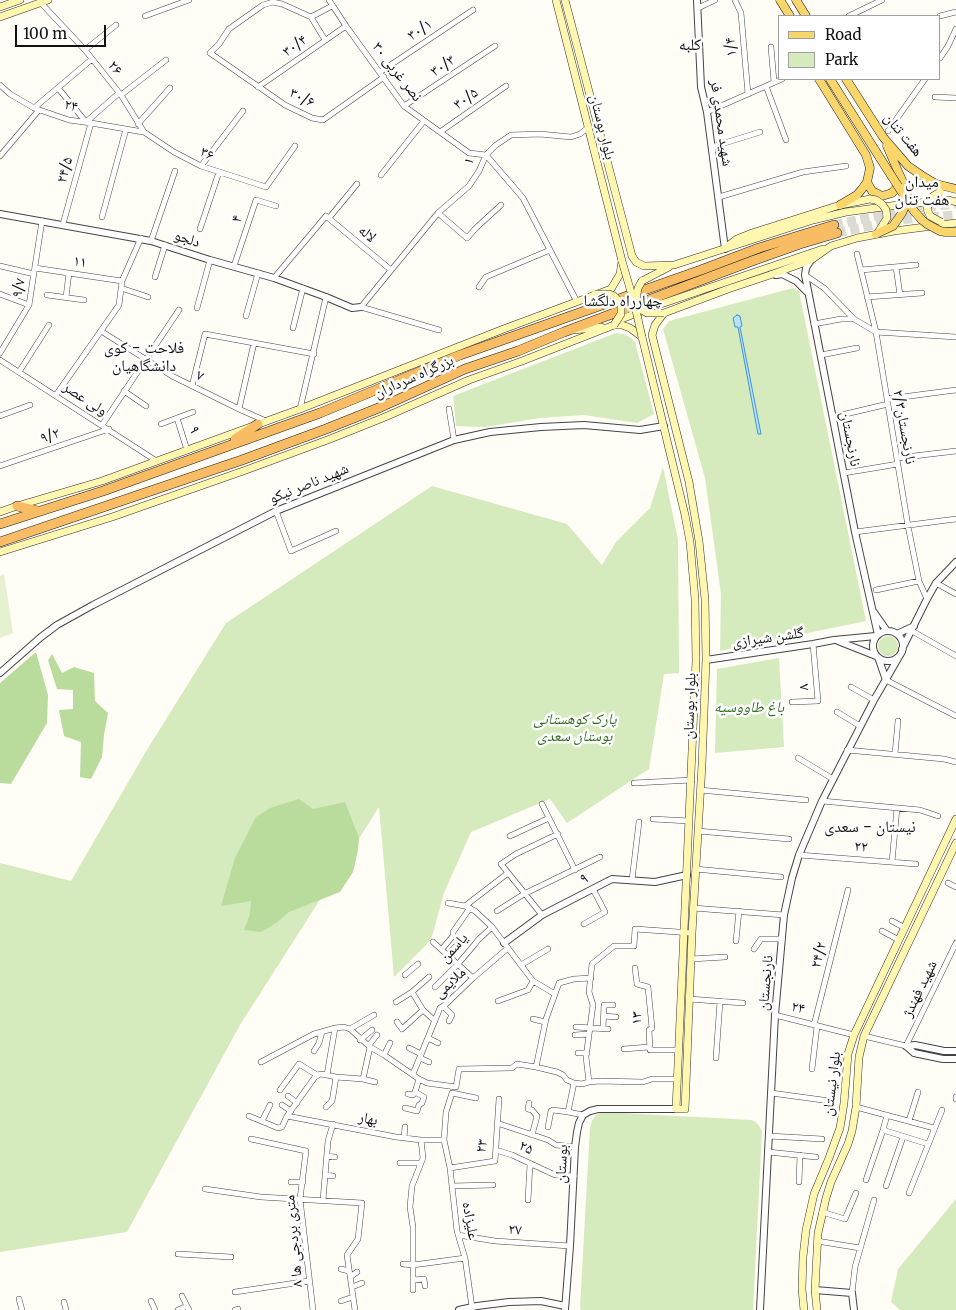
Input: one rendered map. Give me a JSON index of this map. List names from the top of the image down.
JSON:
{
  "streets": {
    "highway": ["بزرگراه سرداران"],
    "main road": ["بلوار بوستان", "هفت تنان", "بلوار نیستان"],
    "street": [
      "۳۰/۱",
      "۳۰/۴",
      "۱/۴",
      "۳۰/۳",
      "۲۶",
      "نصر غربی ۳۰",
      "۳۰/۶",
      "۳۰/۵",
      "۲۴",
      "شهید محمدی فر",
      "۳۶",
      "۱",
      "۲۴/۵",
      "۴",
      "لاله",
      "دلجو",
      "۱۱",
      "۹/۷",
      "۷",
      "ولی عصر",
      "۲/۳نارنجستان",
      "۹",
      "۹/۲",
      "نارنجستان",
      "شهید ناصر نیکو",
      "گلشن شیرازی",
      "۸",
      "۲۲",
      "یاسمن",
      "۲۴/۲",
      "ملایمی",
      "شهید فهندژ",
      "۱۳",
      "بهار",
      "۲۳",
      "۲۵",
      "بوستان",
      "علیزاده",
      "۲۷",
      "۸ متری بردجی ها"
    ]
  },
  "crossings": [
    ["۳۰/۱", "نصر غربی ۳۰"],
    ["۳۰/۴", "نصر غربی ۳۰"],
    ["۳۰/۴", "۳۰/۶"],
    ["۳۰/۳", "نصر غربی ۳۰"],
    ["۲۶", "۲۴"],
    ["۲۶", "۳۶"],
    ["نصر غربی ۳۰", "۳۰/۶"],
    ["نصر غربی ۳۰", "۳۰/۵"],
    ["نصر غربی ۳۰", "۱"],
    ["۲۴", "۳۶"],
    ["۲۴", "۲۴/۵"],
    ["۲۴", "نارنجستان"],
    ["۲۴", "۲۴/۲"],
    ["۲۴", "بلوار نیستان"],
    ["بلوار بوستان", "۹"],
    ["بلوار بوستان", "شهید ناصر نیکو"],
    ["بلوار بوستان", "گلشن شیرازی"],
    ["بلوار بوستان", "۱۳"],
    ["۱", "لاله"],
    ["۱", "دلجو"],
    ["۲۴/۵", "دلجو"],
    ["۴", "دلجو"],
    ["دلجو", "۹/۷"],
    ["۱۱", "۹/۷"],
    ["ولی عصر", "۹/۲"],
    ["۹", "ملایمی"],
    ["نارنجستان", "گلشن شیرازی"],
    ["نارنجستان", "۲۲"],
    ["گلشن شیرازی", "۸"],
    ["بهار", "علیزاده"],
    ["۲۳", "۲۵"],
    ["۲۳", "بوستان"],
    ["۲۳", "علیزاده"],
    ["۲۵", "بوستان"],
    ["بوستان", "۲۷"],
    ["علیزاده", "۲۷"]
  ],
  "districts": [
    "کلبه",
    "میدان هفت تنان",
    "چهارراه دلگشا",
    "فلاحت - کوی دانشگاهیان",
    "نیستان - سعدی"
  ],
  "parks": ["باغ طاووسیه", "پارک کوهستانی بوستان سعدی"],
  "legend": ["Road", "Park"],
  "scale_bar": "100 m"
}
